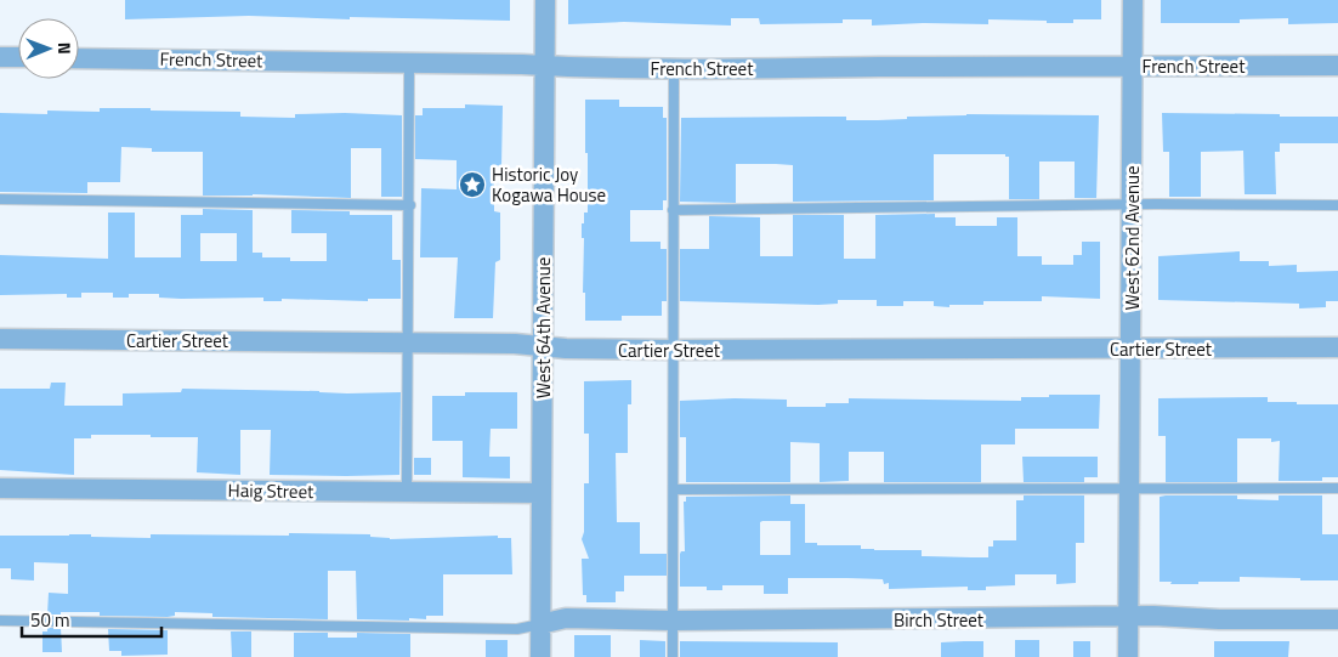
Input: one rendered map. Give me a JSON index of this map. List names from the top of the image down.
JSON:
{
  "streets": {
    "street": [
      "French Street",
      "West 62nd Avenue",
      "West 64th Avenue",
      "Cartier Street",
      "Haig Street",
      "Birch Street"
    ]
  },
  "crossings": [
    ["French Street", "West 62nd Avenue"],
    ["French Street", "West 64th Avenue"],
    ["West 62nd Avenue", "Cartier Street"],
    ["West 62nd Avenue", "Birch Street"],
    ["West 64th Avenue", "Cartier Street"],
    ["West 64th Avenue", "Haig Street"],
    ["West 64th Avenue", "Birch Street"]
  ],
  "places": {
    "place": ["Historic Joy Kogawa House"]
  },
  "scale_bar": "50 m",
  "north": "right"
}
